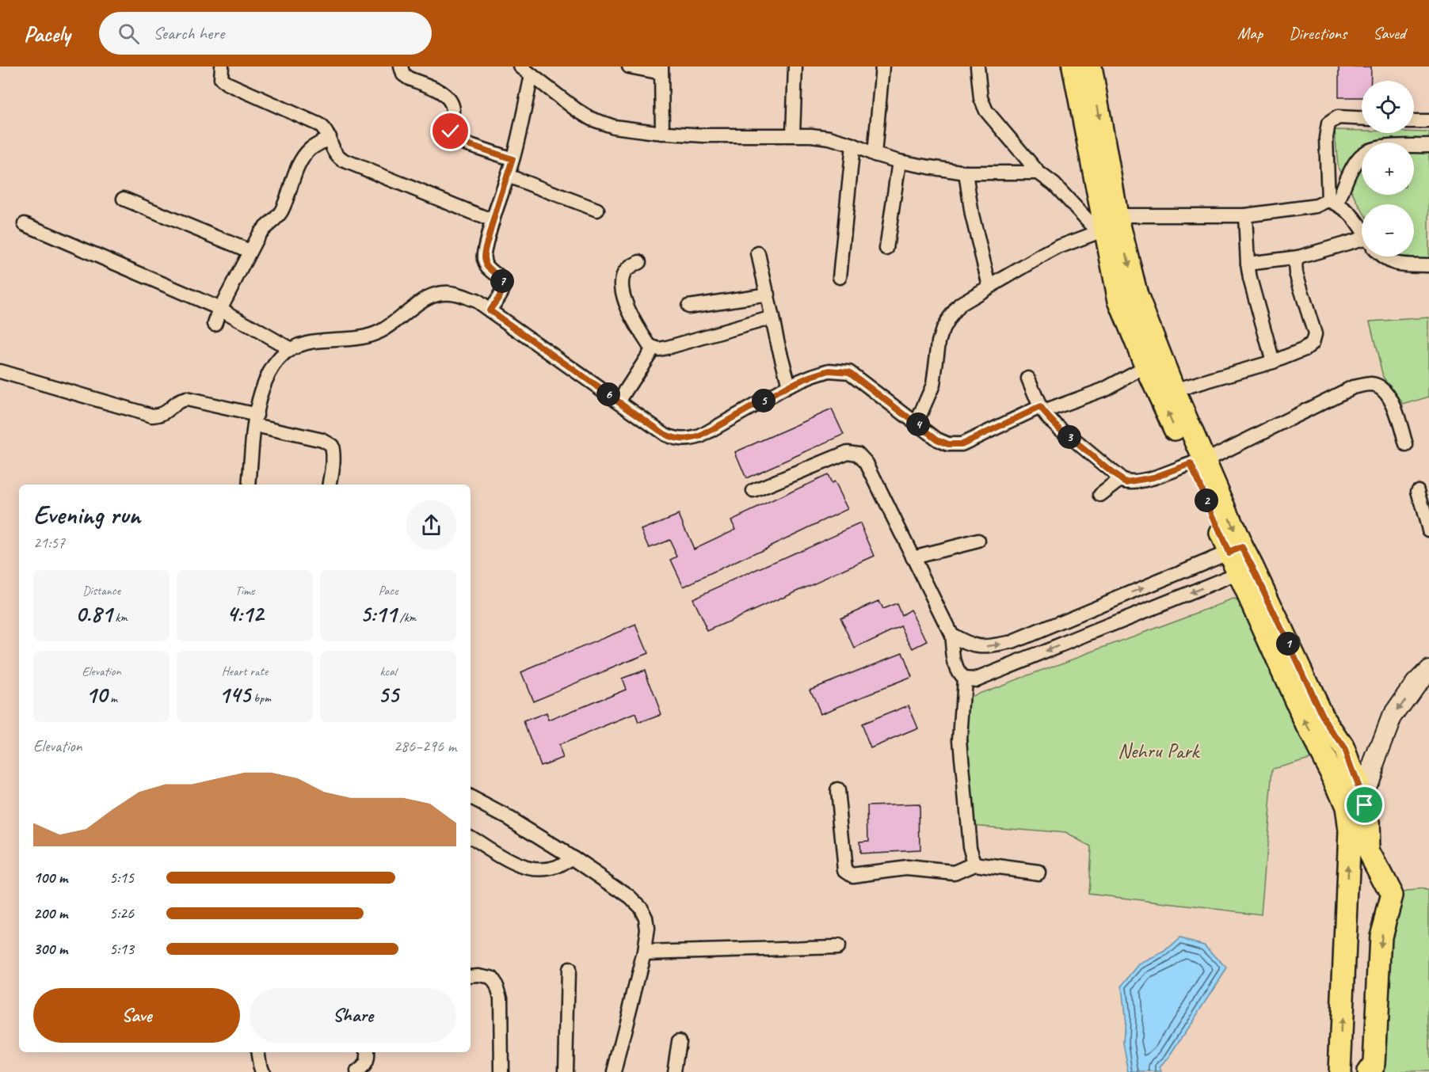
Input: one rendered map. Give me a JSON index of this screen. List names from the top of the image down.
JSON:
{
  "parks": ["Nehru Park"],
  "page": {
    "header": "Pacely",
    "search": "Search here",
    "nav": ["Map", "Directions", "Saved"],
    "map_buttons": ["+", "−"],
    "pins": [
      "7",
      "6",
      "5",
      "4",
      "3",
      "2",
      "1"
    ],
    "heading": ["Evening run", "21:57"],
    "stats": [
      ["Distance", "0.81 km"],
      ["Time", "4:12"],
      ["Pace", "5:11 /km"],
      ["Elevation", "10 m"],
      ["Heart rate", "145 bpm"],
      ["kcal", "55"]
    ],
    "chart": ["Elevation", "286–296 m"],
    "list": [
      {
        "name": "100 m",
        "note": "5:15"
      },
      {
        "name": "200 m",
        "note": "5:26"
      },
      {
        "name": "300 m",
        "note": "5:13"
      }
    ],
    "buttons": ["Save", "Share"]
  }
}
